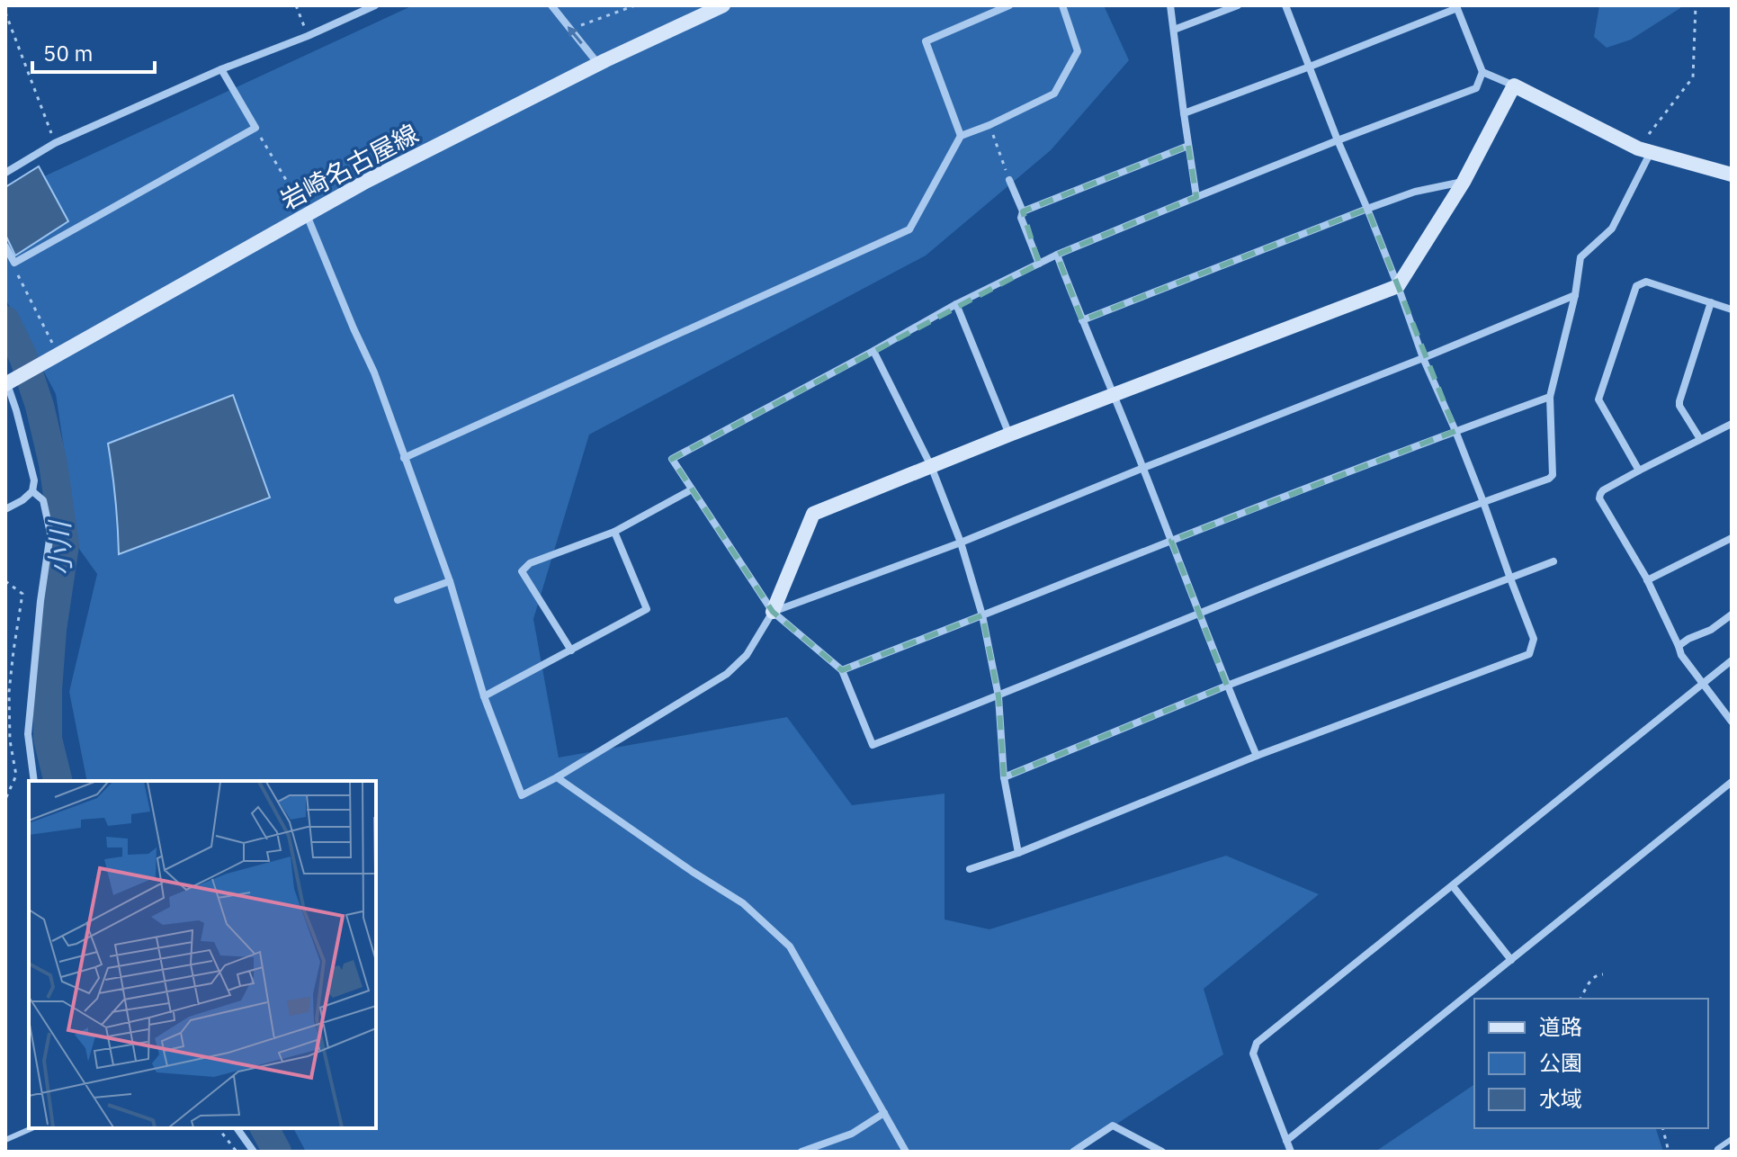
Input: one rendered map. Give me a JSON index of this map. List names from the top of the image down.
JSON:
{
  "streets": {
    "street": ["岩崎名古屋線"]
  },
  "water": ["小川"],
  "legend": ["道路", "公園", "水域"],
  "scale_bar": "50 m"
}
